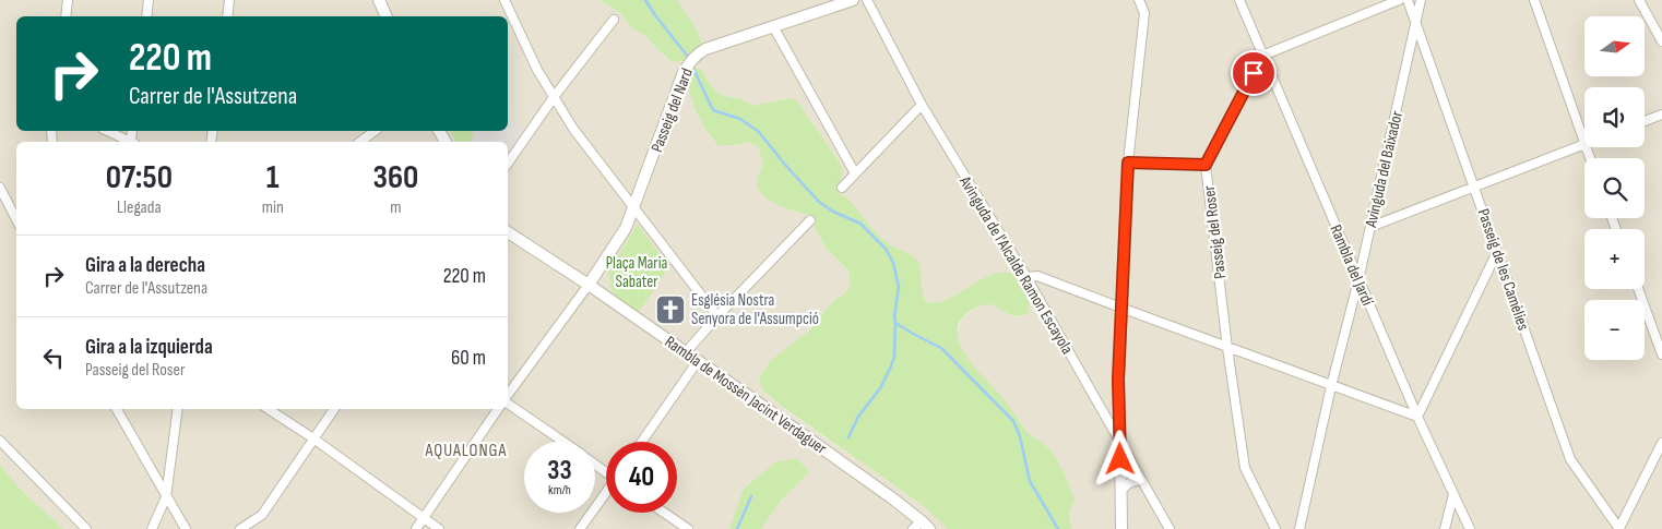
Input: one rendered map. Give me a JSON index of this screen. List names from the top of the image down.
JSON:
{
  "streets": {
    "street": [
      "Passeig del Nard",
      "Avinguda del Baixador",
      "Passeig del Roser",
      "Avinguda de l'Alcalde Ramon Escayola",
      "Rambla del Jardí",
      "Passeig de les Camèlies",
      "Rambla de Mossèn Jacint Verdaguer"
    ]
  },
  "crossings": [
    ["Passeig del Nard", "Rambla de Mossèn Jacint Verdaguer"],
    ["Avinguda del Baixador", "Rambla del Jardí"],
    ["Avinguda del Baixador", "Passeig de les Camèlies"],
    ["Passeig del Roser", "Rambla del Jardí"]
  ],
  "districts": ["AQUALONGA"],
  "parks": ["Plaça Maria Sabater"],
  "places": {
    "church": ["Església Nostra Senyora de l'Assumpció"]
  },
  "north": "right",
  "page": {
    "map_buttons": ["+", "−"],
    "turn": ["220 m", "Carrer de l'Assutzena"],
    "eta": [
      "07:50",
      "Llegada",
      "1",
      "min",
      "360",
      "m"
    ],
    "list": [
      {
        "name": "Gira a la derecha",
        "note": "Carrer de l'Assutzena",
        "value": "220 m"
      },
      {
        "name": "Gira a la izquierda",
        "note": "Passeig del Roser",
        "value": "60 m"
      }
    ],
    "speed": "33 km/h",
    "limit": "40"
  }
}
